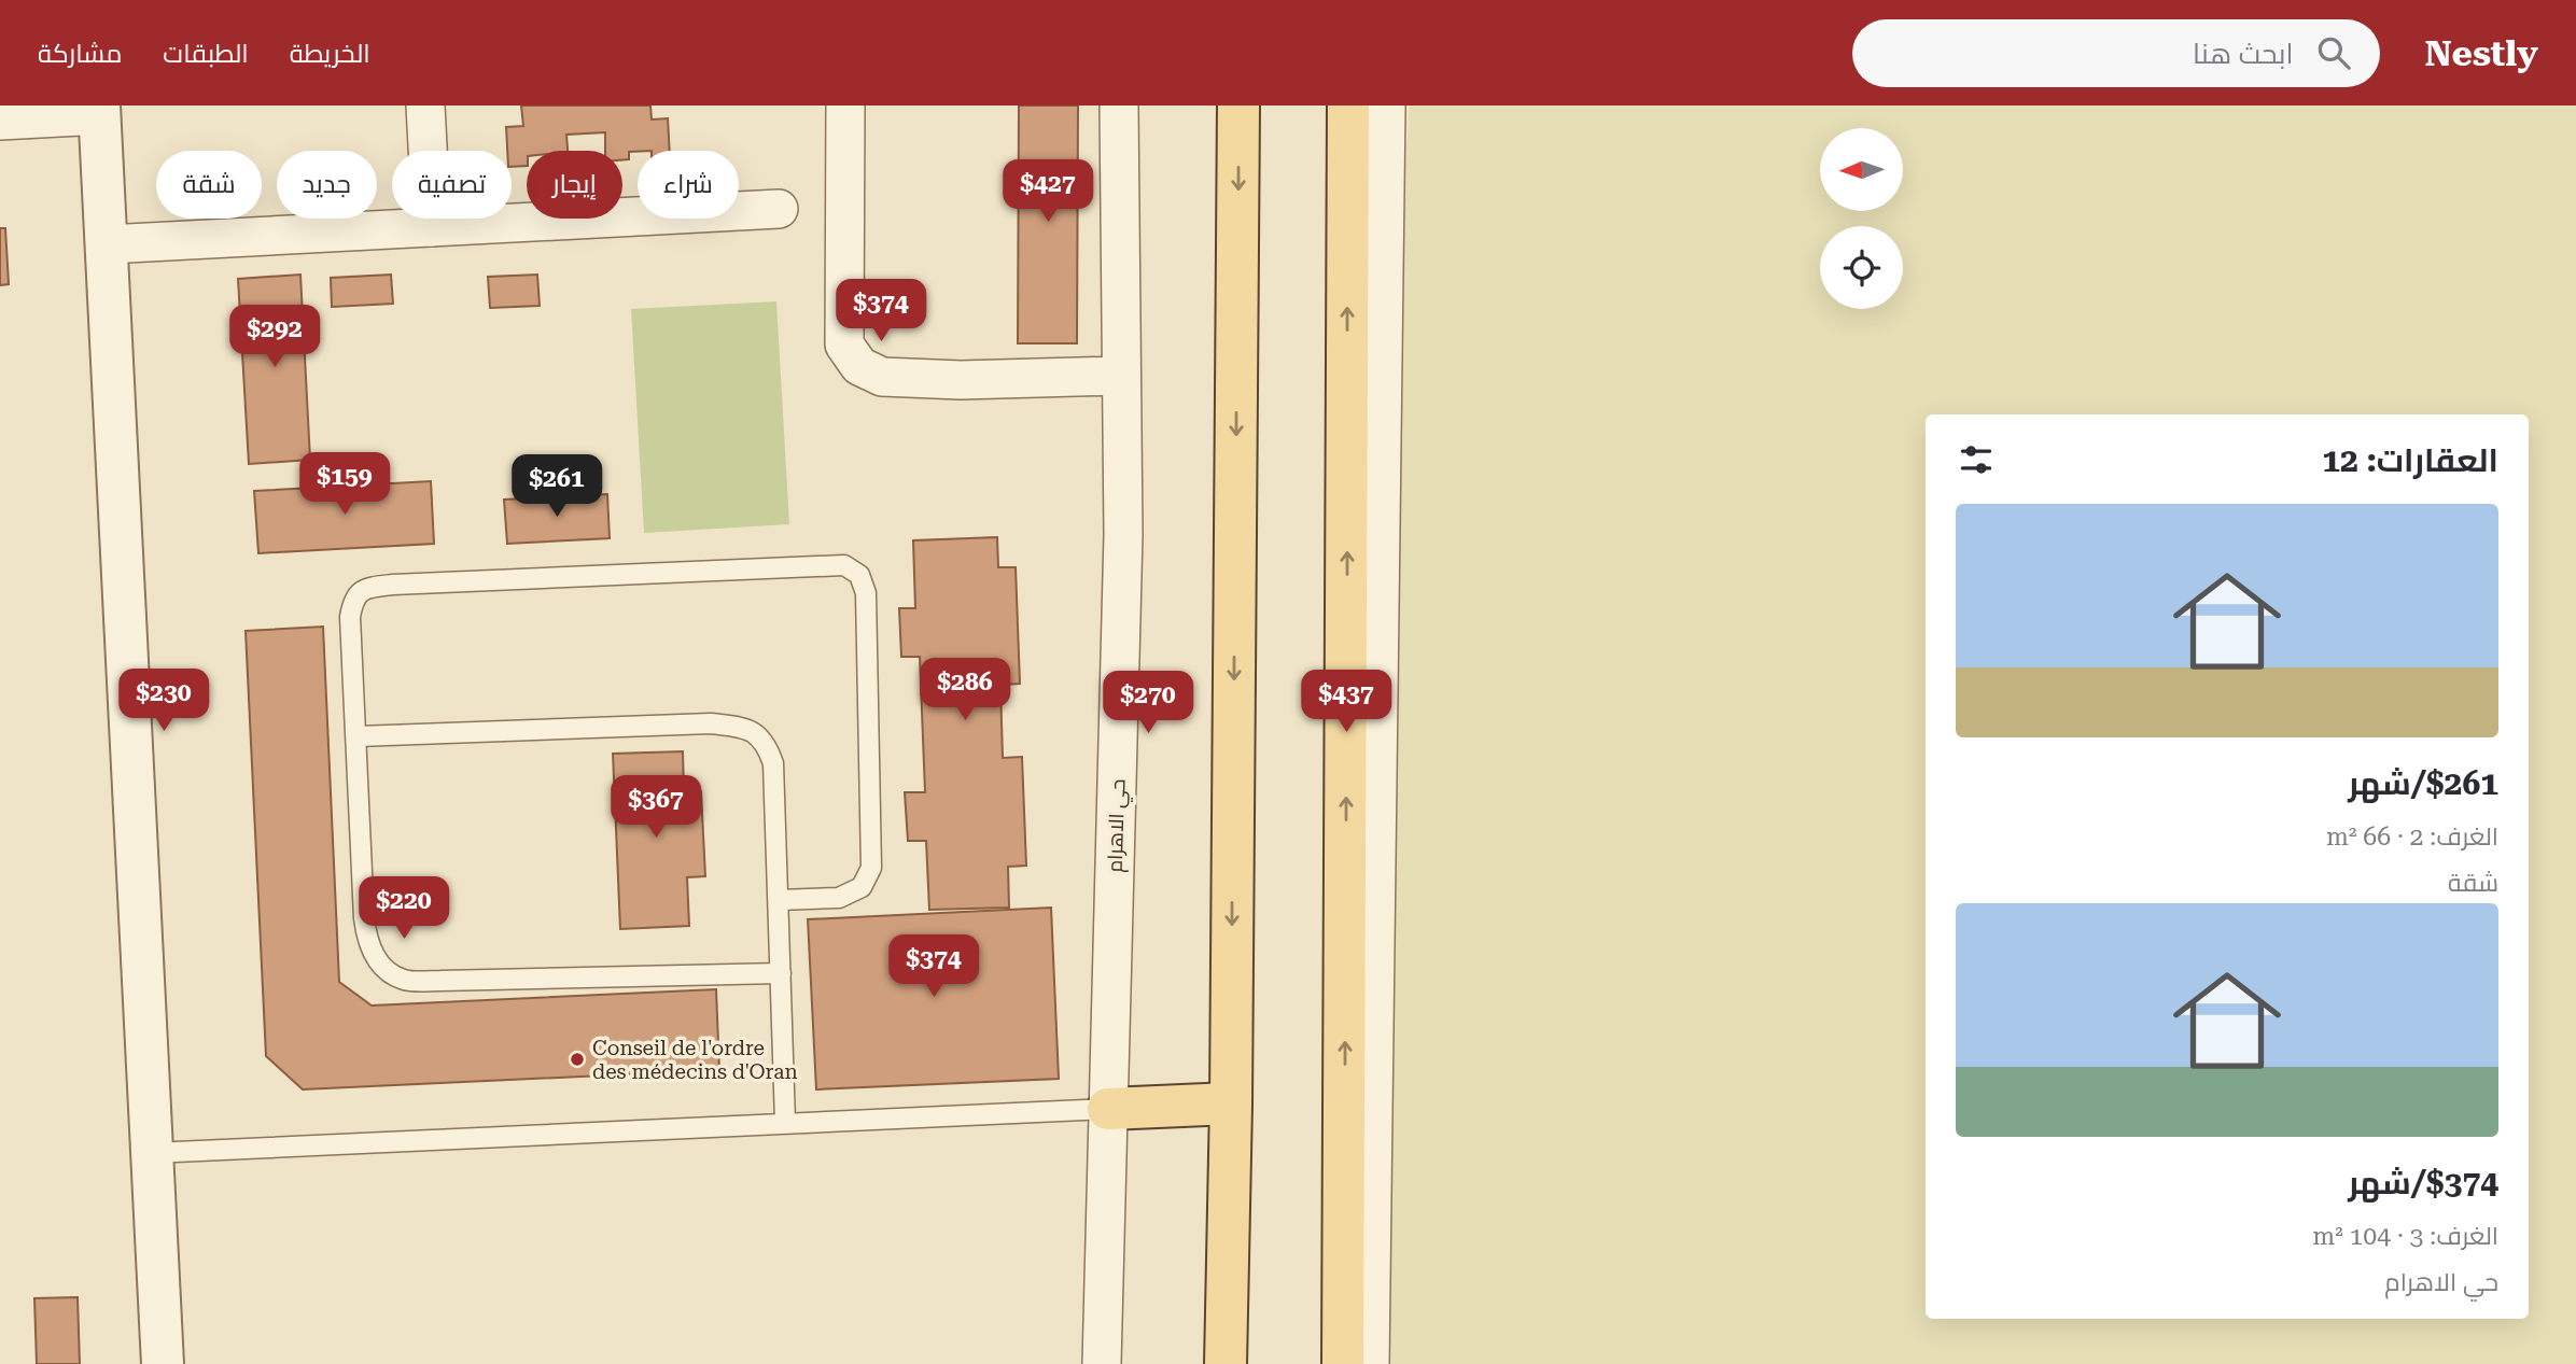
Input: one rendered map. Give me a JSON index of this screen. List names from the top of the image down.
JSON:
{
  "streets": {
    "street": ["حي الاهرام"]
  },
  "places": ["Conseil de l'ordre des médecins d'Oran"],
  "north": "left",
  "page": {
    "header": "Nestly",
    "search": "ابحث هنا",
    "nav": ["الخريطة", "الطبقات", "مشاركة"],
    "chip": [
      "شراء",
      "إيجار",
      "تصفية",
      "جديد",
      "شقة"
    ],
    "price": [
      "$427",
      "$374",
      "$292",
      "$159",
      "$261",
      "$286",
      "$230",
      "$437",
      "$270",
      "$367",
      "$220",
      "$374"
    ],
    "heading": "العقارات: 12",
    "list": [
      {
        "name": "$261/شهر",
        "note": "الغرف: 2 · 66 m² · شقة"
      },
      {
        "name": "$374/شهر",
        "note": "الغرف: 3 · 104 m² · حي الاهرام"
      }
    ]
  }
}
